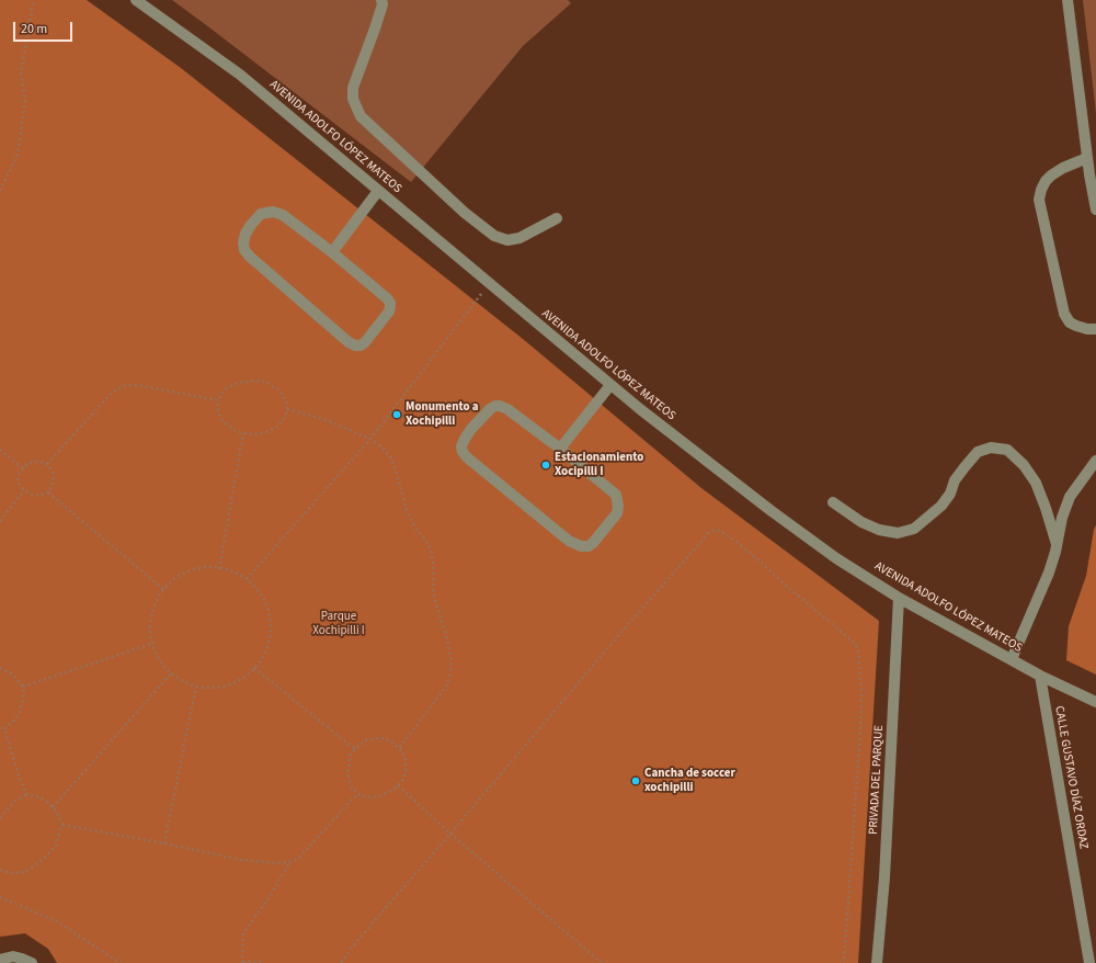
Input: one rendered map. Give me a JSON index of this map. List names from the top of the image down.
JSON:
{
  "streets": {
    "street": ["AVENIDA ADOLFO LÓPEZ MATEOS", "CALLE GUSTAVO DÍAZ ORDAZ", "PRIVADA DEL PARQUE"]
  },
  "crossings": [
    ["AVENIDA ADOLFO LÓPEZ MATEOS", "CALLE GUSTAVO DÍAZ ORDAZ"],
    ["AVENIDA ADOLFO LÓPEZ MATEOS", "PRIVADA DEL PARQUE"]
  ],
  "parks": ["Parque Xochipilli I"],
  "places": ["Monumento a Xochipilli", "Estacionamiento Xocipilli I", "Cancha de soccer xochipilli"],
  "scale_bar": "20 m"
}
